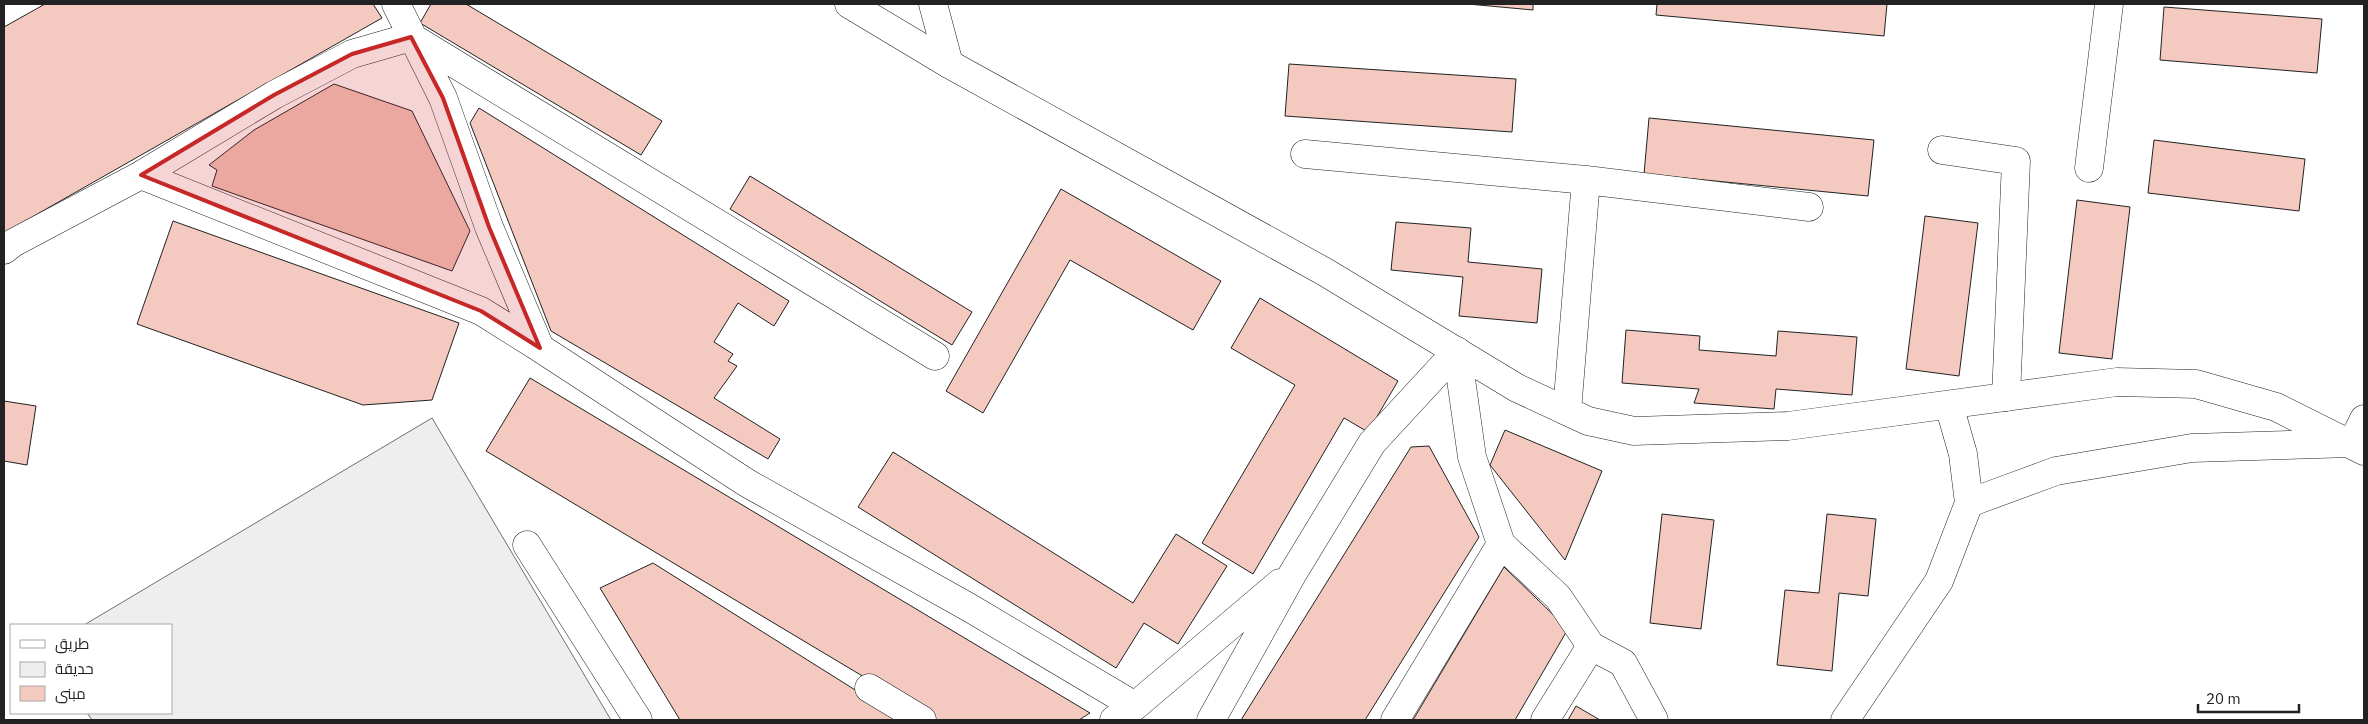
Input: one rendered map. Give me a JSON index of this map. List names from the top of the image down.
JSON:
{
  "legend": ["طريق", "حديقة", "مبنى"],
  "scale_bar": "20 m"
}
